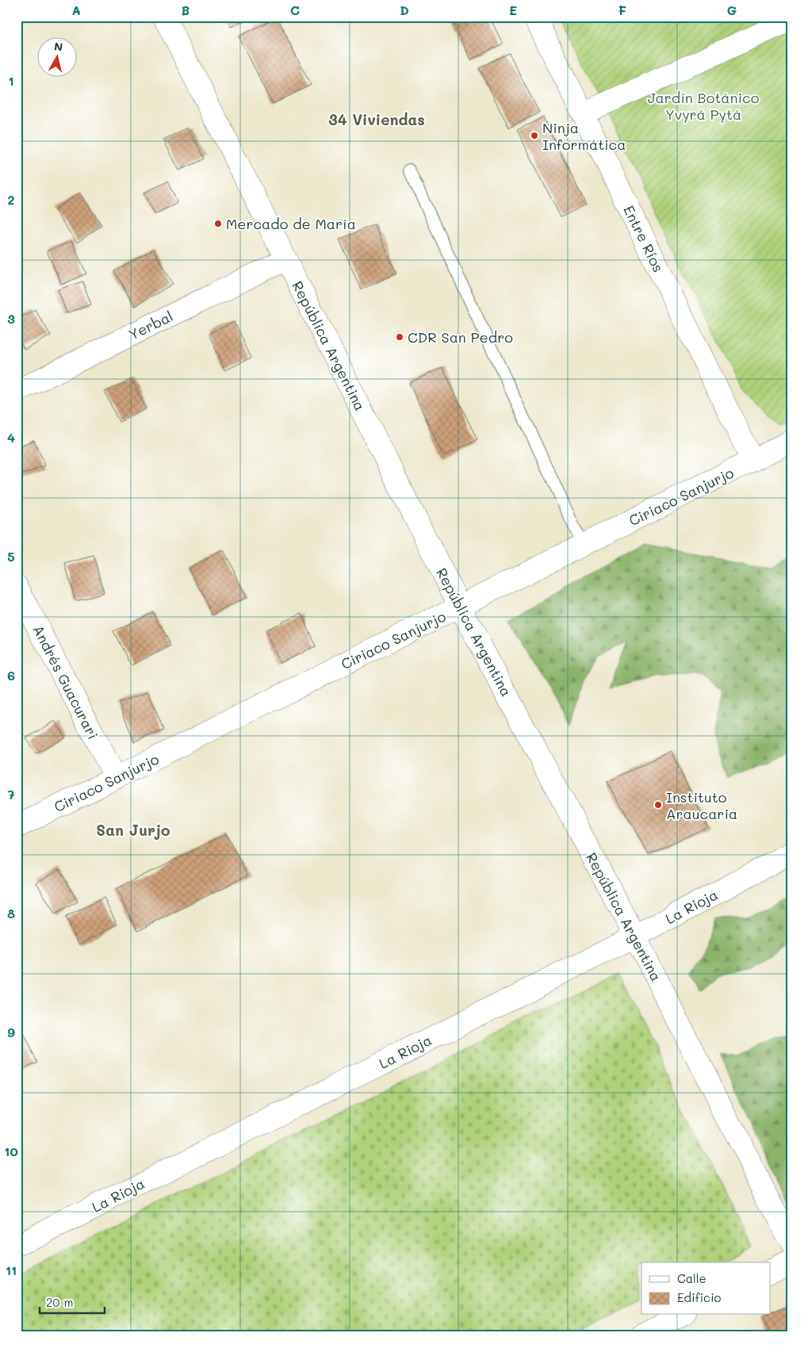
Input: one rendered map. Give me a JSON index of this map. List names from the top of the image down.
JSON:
{
  "streets": {
    "street": [
      "Entre Ríos",
      "Yerbal",
      "República Argentina",
      "Ciriaco Sanjurjo",
      "Andrés Guacurari",
      "La Rioja"
    ]
  },
  "crossings": [
    ["Entre Ríos", "Ciriaco Sanjurjo"],
    ["Yerbal", "República Argentina"],
    ["República Argentina", "Ciriaco Sanjurjo"],
    ["República Argentina", "La Rioja"],
    ["Ciriaco Sanjurjo", "Andrés Guacurari"]
  ],
  "districts": ["34 Viviendas", "San Jurjo"],
  "parks": ["Jardín Botánico Yvyrá Pytá"],
  "places": [
    "Ninja Informática",
    "Mercado de María",
    "CDR San Pedro",
    "Instituto Araucaria"
  ],
  "legend": ["Calle", "Edificio"],
  "scale_bar": "20 m",
  "north": "top",
  "grid": {
    "columns": [
      "A",
      "B",
      "C",
      "D",
      "E",
      "F",
      "G"
    ],
    "rows": [
      "1",
      "2",
      "3",
      "4",
      "5",
      "6",
      "7",
      "8",
      "9",
      "10",
      "11"
    ]
  }
}
